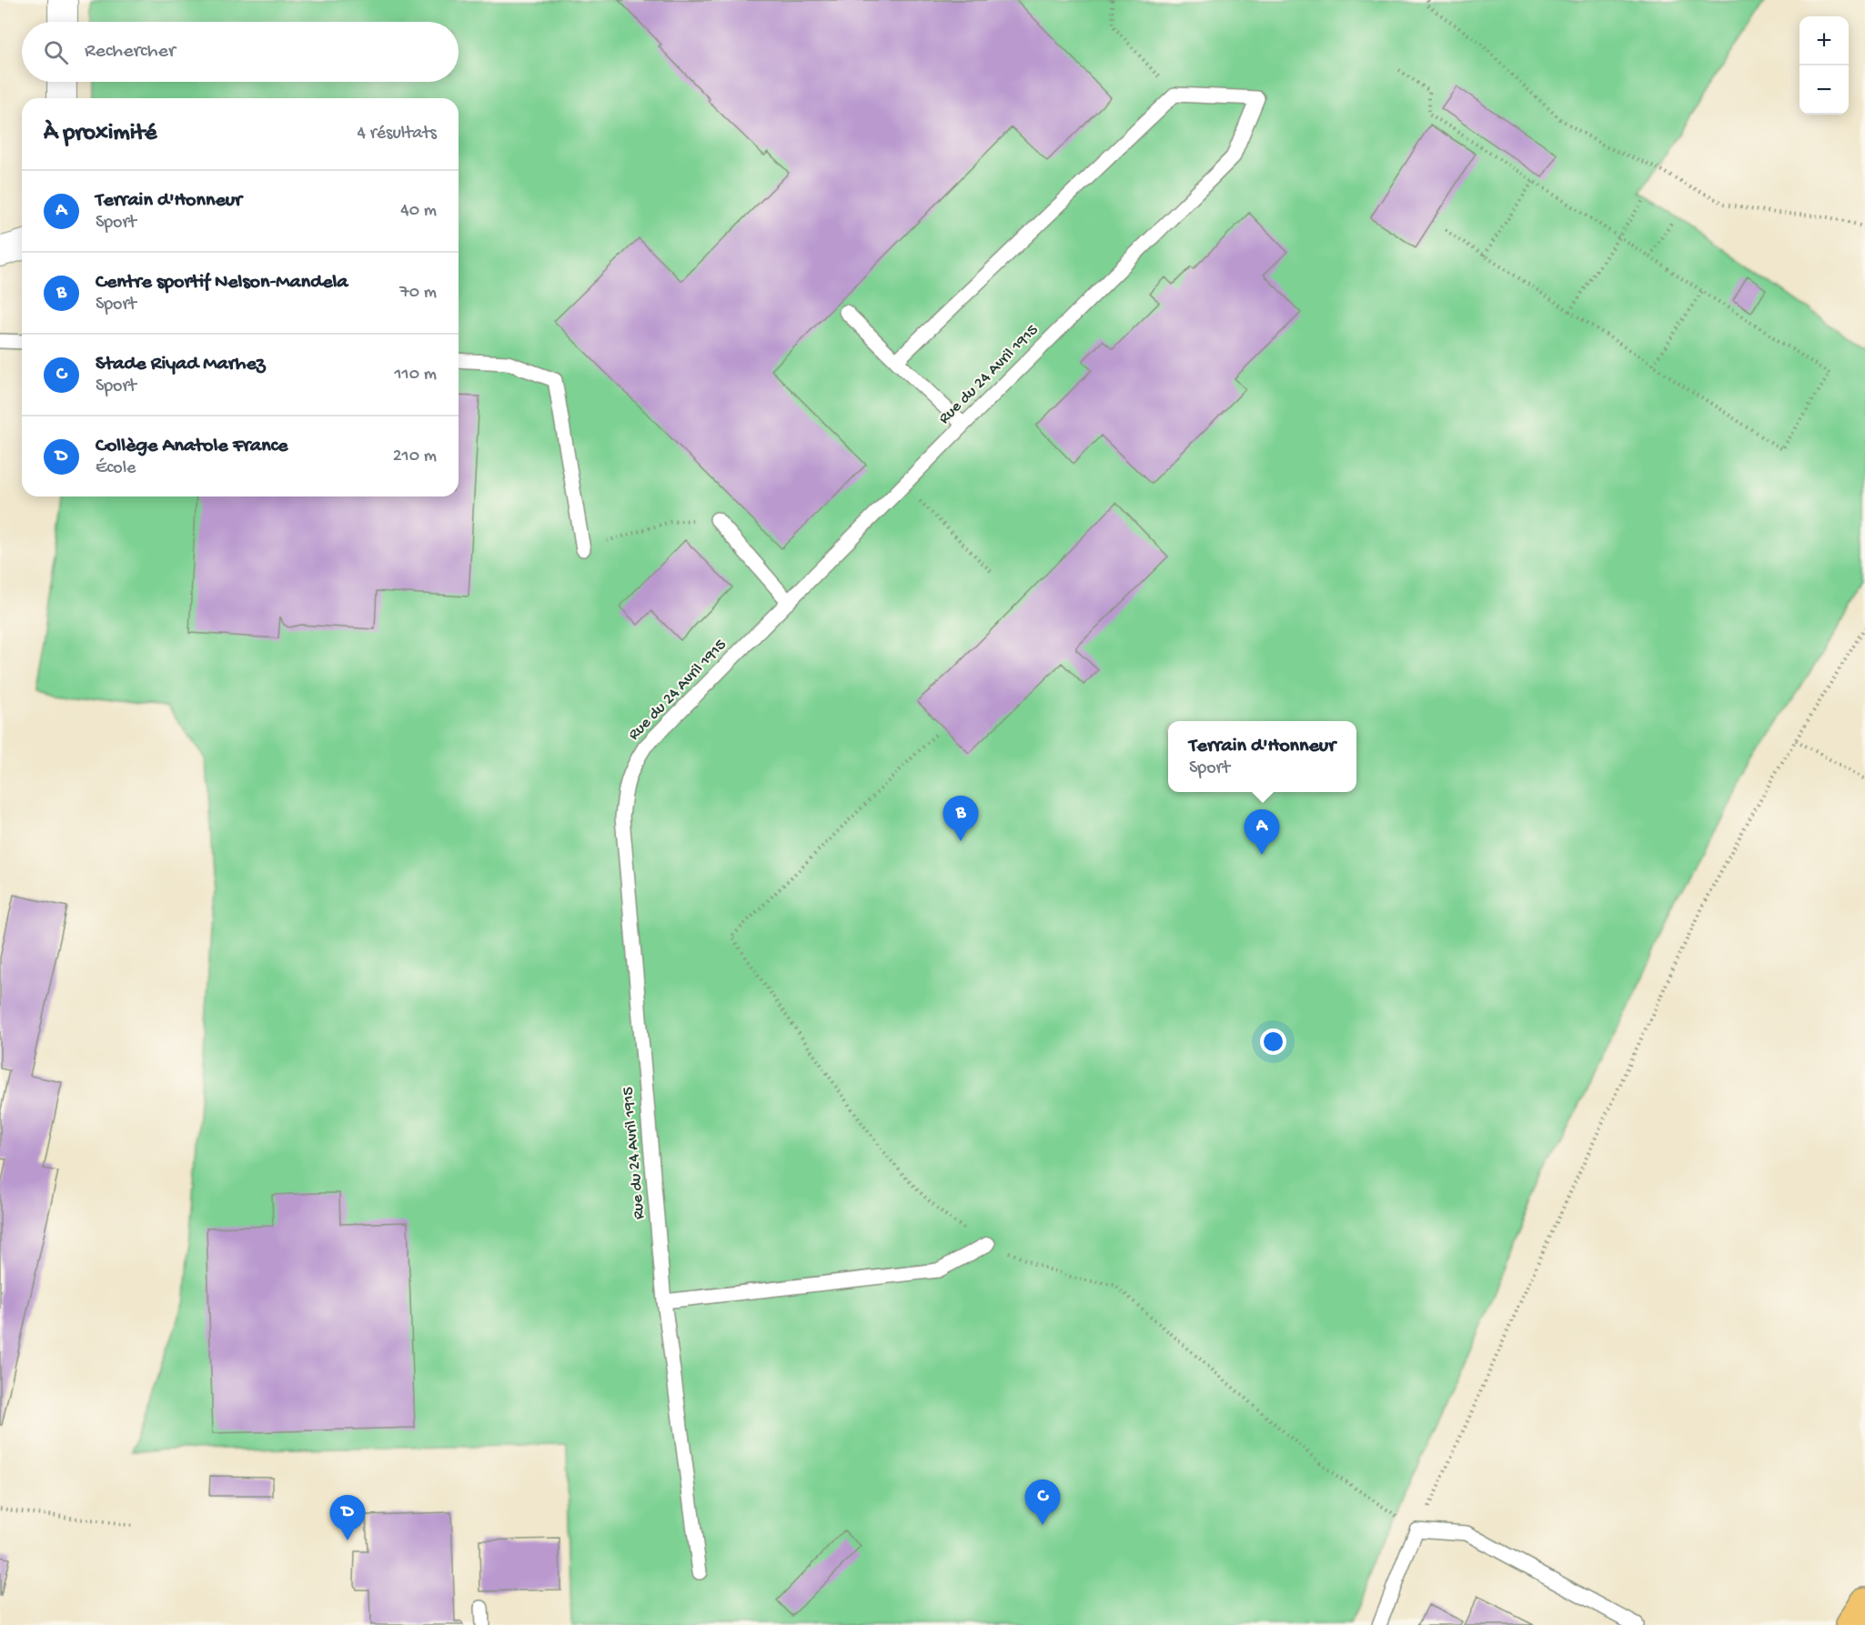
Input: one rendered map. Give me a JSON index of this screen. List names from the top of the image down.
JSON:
{
  "streets": {
    "lane": ["Rue du 24 Avril 1915"]
  },
  "page": {
    "map_buttons": ["+", "−"],
    "search": "Rechercher",
    "heading": ["À proximité", "4 résultats"],
    "list": [
      {
        "mark": "A",
        "name": "Terrain d'Honneur",
        "note": "Sport",
        "value": "40 m"
      },
      {
        "mark": "B",
        "name": "Centre sportif Nelson-Mandela",
        "note": "Sport",
        "value": "70 m"
      },
      {
        "mark": "C",
        "name": "Stade Riyad Marhez",
        "note": "Sport",
        "value": "110 m"
      },
      {
        "mark": "D",
        "name": "Collège Anatole France",
        "note": "École",
        "value": "210 m"
      }
    ],
    "popup": ["Terrain d'Honneur", "Sport"],
    "pins": [
      "B",
      "A",
      "C",
      "D"
    ]
  }
}
